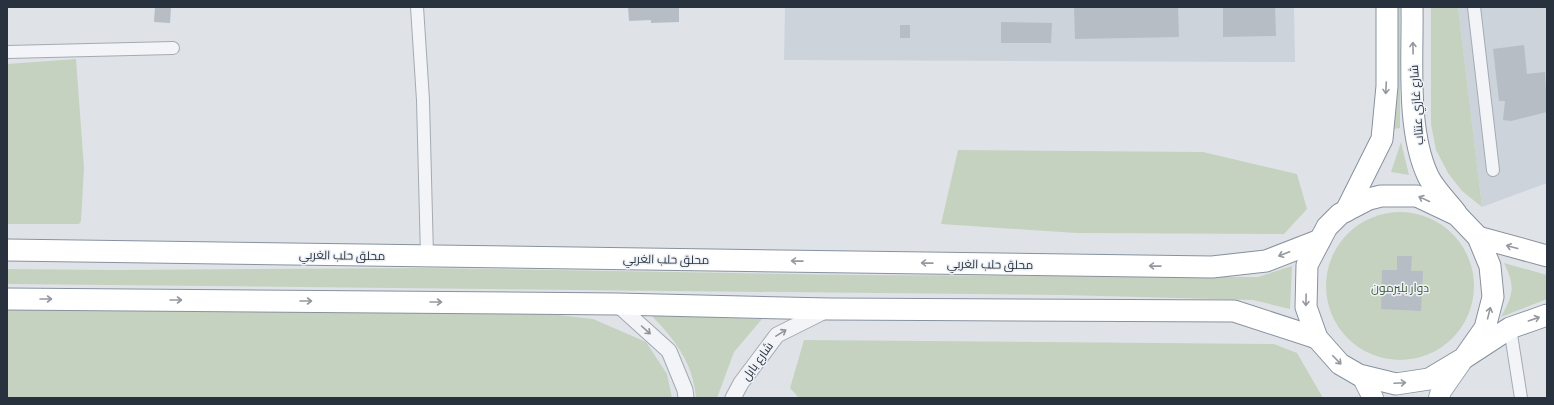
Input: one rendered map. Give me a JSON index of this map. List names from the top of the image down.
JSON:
{
  "streets": {
    "highway": ["شارع غازي عنتاب", "محلق حلب الغربي"],
    "street": ["شارع بابل"]
  },
  "one_way": ["شارع بابل"],
  "parks": ["دوار بليرمون"]
}
